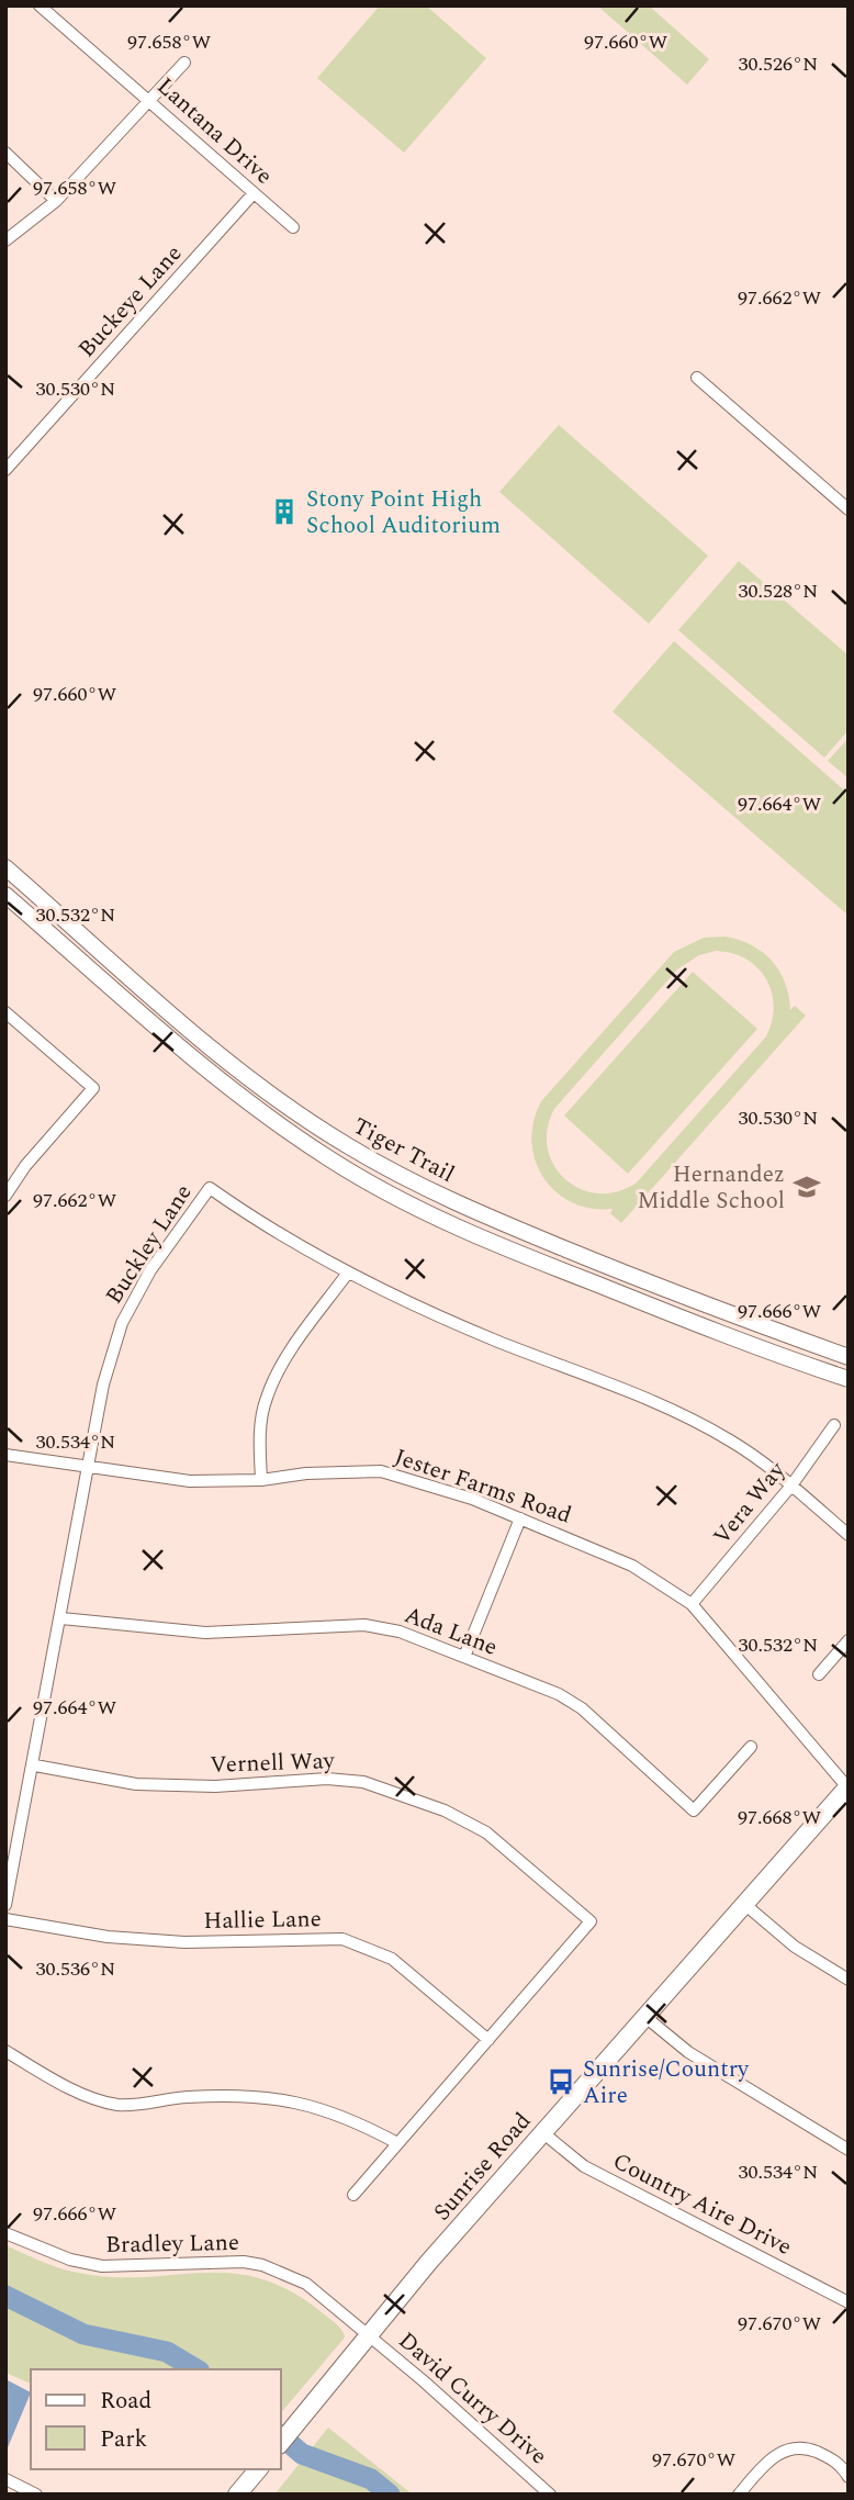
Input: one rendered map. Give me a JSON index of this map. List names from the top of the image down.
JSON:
{
  "streets": {
    "main road": ["Sunrise Road"],
    "street": [
      "Lantana Drive",
      "Buckeye Lane",
      "Tiger Trail",
      "Buckley Lane",
      "Jester Farms Road",
      "Vera Way",
      "Ada Lane",
      "Vernell Way",
      "Hallie Lane",
      "Country Aire Drive",
      "Bradley Lane",
      "David Curry Drive"
    ]
  },
  "crossings": [
    ["Lantana Drive", "Buckeye Lane"],
    ["Buckley Lane", "Jester Farms Road"],
    ["Buckley Lane", "Vera Way"],
    ["Buckley Lane", "Ada Lane"],
    ["Buckley Lane", "Vernell Way"],
    ["Jester Farms Road", "Vera Way"],
    ["Jester Farms Road", "Sunrise Road"],
    ["Vernell Way", "Hallie Lane"],
    ["Sunrise Road", "Country Aire Drive"],
    ["Sunrise Road", "Bradley Lane"],
    ["Sunrise Road", "David Curry Drive"],
    ["Bradley Lane", "David Curry Drive"]
  ],
  "places": {
    "building": ["Stony Point High School Auditorium"],
    "school or university": ["Hernandez Middle School"],
    "bus stop": ["Sunrise/Country Aire"]
  },
  "legend": ["Road", "Park"],
  "coordinates": [
    "97.658°W",
    "97.660°W",
    "30.526°N",
    "97.662°W",
    "30.530°N",
    "30.528°N",
    "97.664°W",
    "30.532°N",
    "97.666°W",
    "30.534°N",
    "97.668°W",
    "30.536°N",
    "97.670°W"
  ]
}
